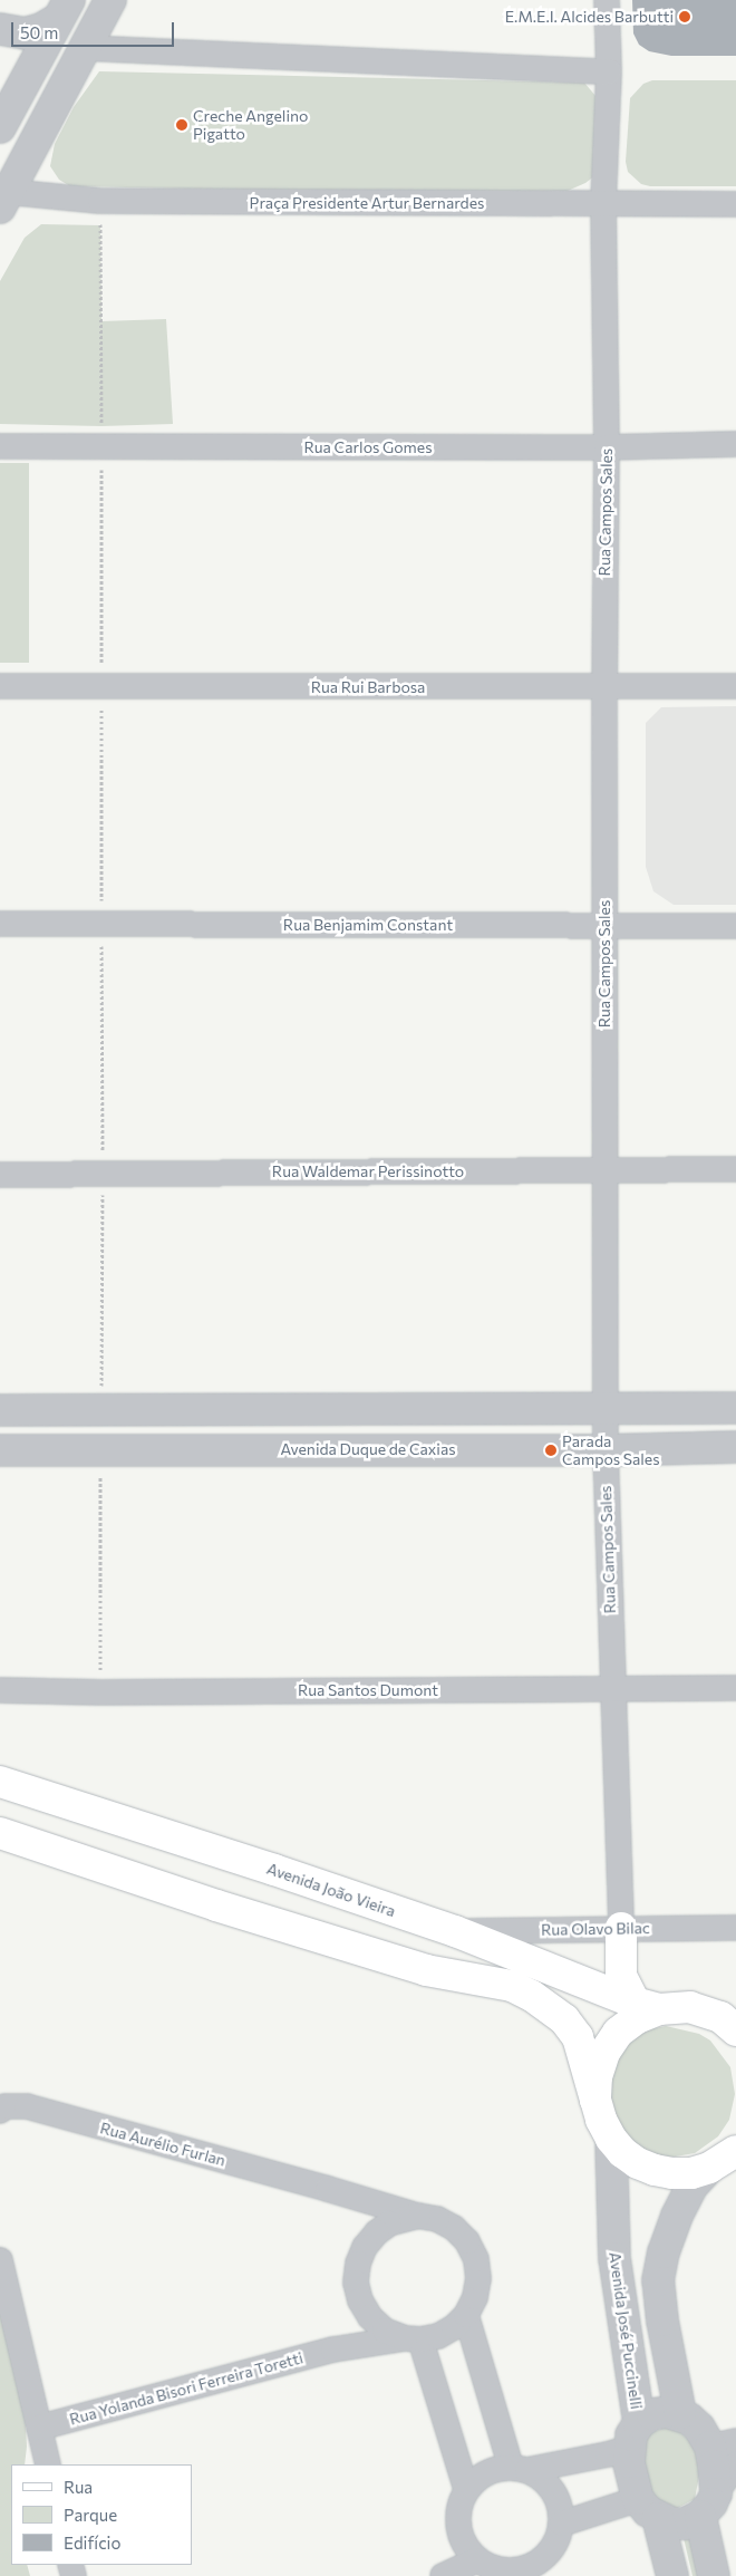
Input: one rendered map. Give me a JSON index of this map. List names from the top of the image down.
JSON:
{
  "streets": {
    "main road": ["Avenida João Vieira"],
    "street": [
      "Praça Presidente Artur Bernardes",
      "Rua Carlos Gomes",
      "Rua Campos Sales",
      "Rua Rui Barbosa",
      "Rua Benjamim Constant",
      "Rua Waldemar Perissinotto",
      "Avenida Duque de Caxias",
      "Rua Santos Dumont",
      "Rua Olavo Bilac",
      "Rua Aurélio Furlan",
      "Avenida José Puccinelli",
      "Rua Yolanda Bisori Ferreira Toretti"
    ]
  },
  "crossings": [
    ["Praça Presidente Artur Bernardes", "Rua Campos Sales"],
    ["Rua Carlos Gomes", "Rua Campos Sales"],
    ["Rua Campos Sales", "Rua Rui Barbosa"],
    ["Rua Campos Sales", "Rua Benjamim Constant"],
    ["Rua Campos Sales", "Rua Waldemar Perissinotto"],
    ["Rua Campos Sales", "Avenida Duque de Caxias"],
    ["Rua Campos Sales", "Rua Santos Dumont"],
    ["Rua Campos Sales", "Rua Olavo Bilac"],
    ["Avenida João Vieira", "Rua Olavo Bilac"],
    ["Rua Aurélio Furlan", "Rua Yolanda Bisori Ferreira Toretti"]
  ],
  "places": ["E.M.E.I. Alcides Barbutti", "Creche Angelino Pigatto", "Parada Campos Sales"],
  "legend": ["Rua", "Parque", "Edifício"],
  "scale_bar": "50 m"
}
